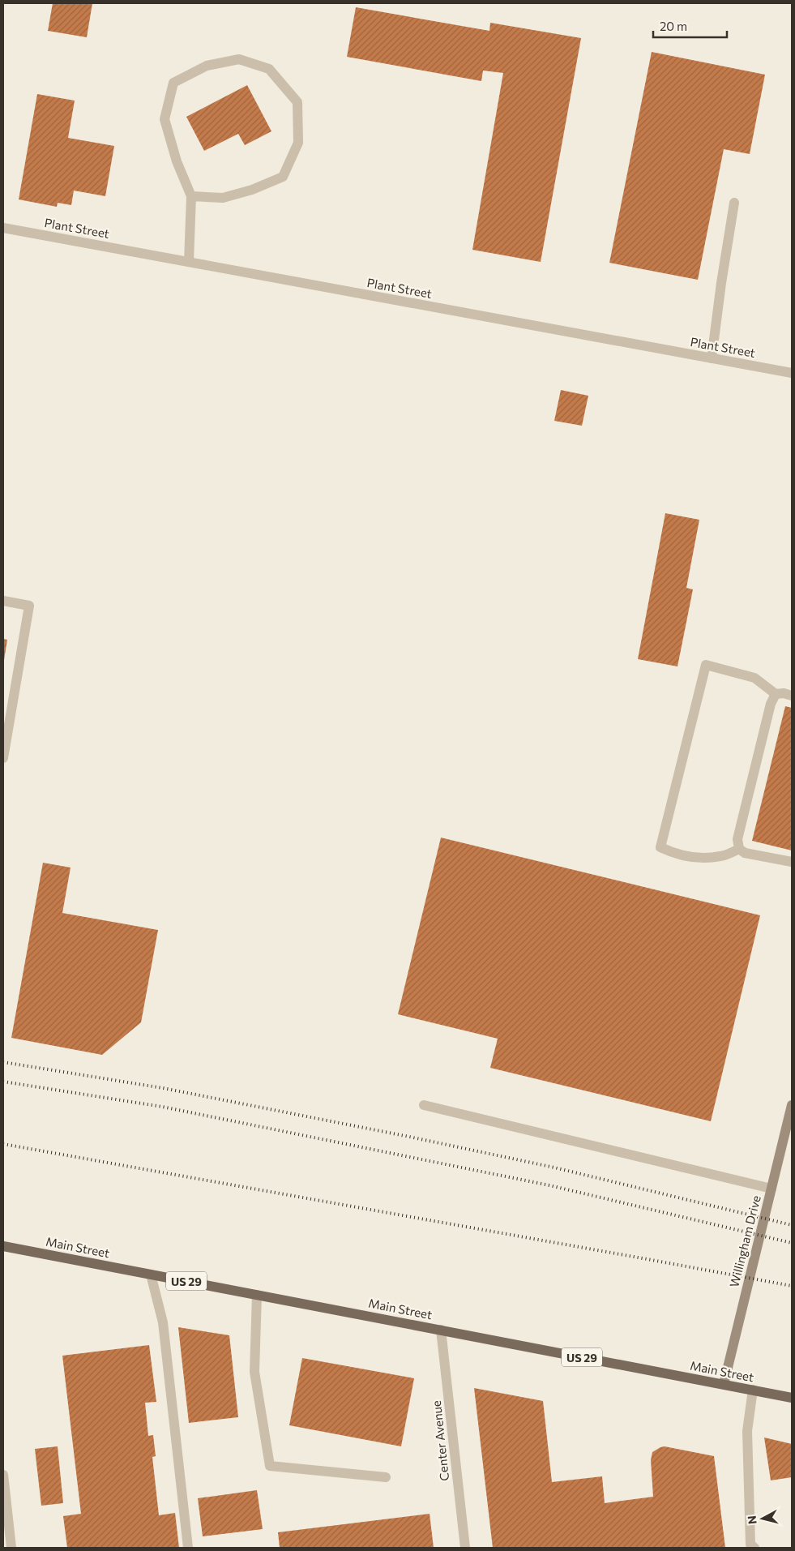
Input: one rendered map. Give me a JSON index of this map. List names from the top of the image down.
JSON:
{
  "streets": {
    "main road": ["Main Street", "US 29"],
    "street": ["Plant Street", "Willingham Drive", "Center Avenue"]
  },
  "crossings": [
    ["Willingham Drive", "Main Street"],
    ["Main Street", "Center Avenue"]
  ],
  "scale_bar": "20 m",
  "north": "left"
}
